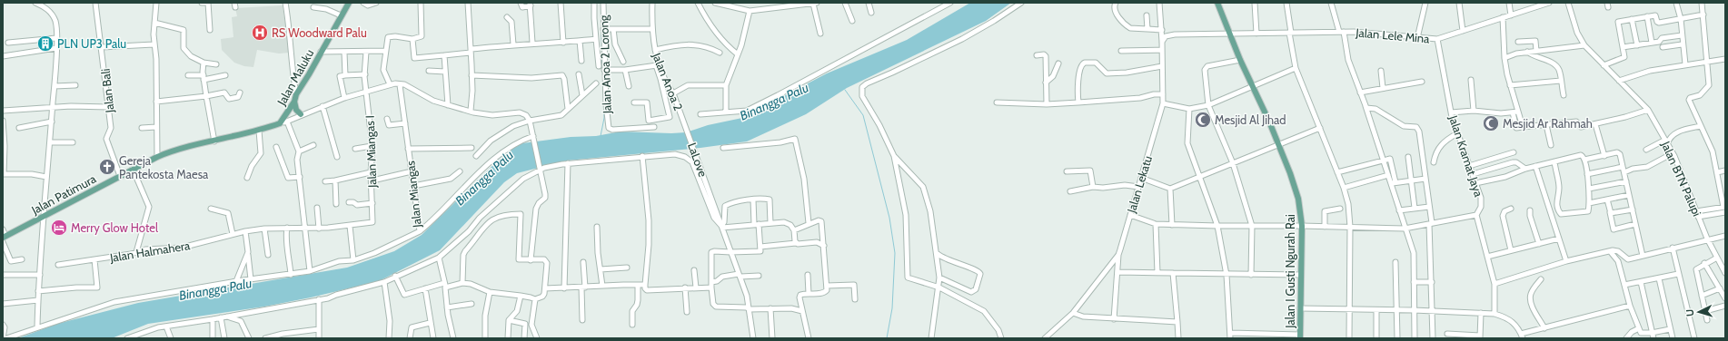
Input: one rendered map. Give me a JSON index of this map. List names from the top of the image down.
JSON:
{
  "streets": {
    "main road": ["Jalan Maluku", "Jalan Patimura", "Jalan I Gusti Ngurah Rai"],
    "street": [
      "Jalan Lele Mina",
      "Jalan Anoa 2 Lorong",
      "Jalan Anoa 2",
      "Jalan Bali",
      "Jalan Miangas I",
      "Jalan Kramat Jaya",
      "LaLove",
      "Jalan BTN Palupi",
      "Jalan Lekatu",
      "Jalan Miangas",
      "Jalan Halmahera"
    ]
  },
  "crossings": [
    ["Jalan Lele Mina", "Jalan Kramat Jaya"],
    ["Jalan Lele Mina", "Jalan Lekatu"],
    ["Jalan Lele Mina", "Jalan I Gusti Ngurah Rai"],
    ["Jalan Maluku", "Jalan Patimura"],
    ["Jalan Anoa 2", "LaLove"],
    ["Jalan Bali", "Jalan Patimura"],
    ["Jalan Miangas I", "Jalan Halmahera"]
  ],
  "water": ["Binangga Palu"],
  "places": {
    "hospital": ["RS Woodward Palu"],
    "building": ["PLN UP3 Palu"],
    "mosque": ["Mesjid Al Jihad", "Mesjid Ar Rahmah"],
    "church": ["Gereja Pantekosta Maesa"],
    "hotel": ["Merry Glow Hotel"]
  },
  "north": "left"
}
